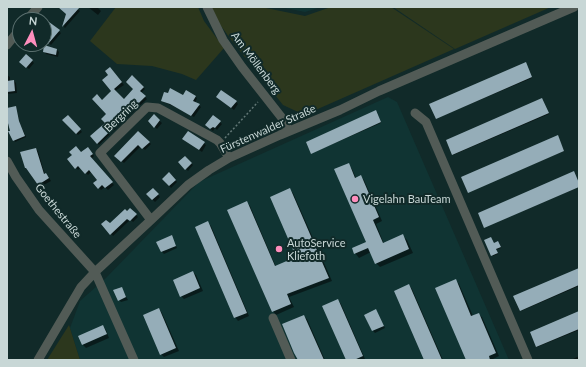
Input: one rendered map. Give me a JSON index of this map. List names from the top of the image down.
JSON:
{
  "streets": {
    "street": [
      "Am Möllenberg",
      "Bergring",
      "Fürstenwalder Straße",
      "Goethestraße"
    ]
  },
  "crossings": [
    ["Am Möllenberg", "Fürstenwalder Straße"],
    ["Bergring", "Fürstenwalder Straße"],
    ["Fürstenwalder Straße", "Goethestraße"]
  ],
  "places": ["Vigelahn BauTeam", "AutoService Kliefoth"],
  "north": "top"
}
